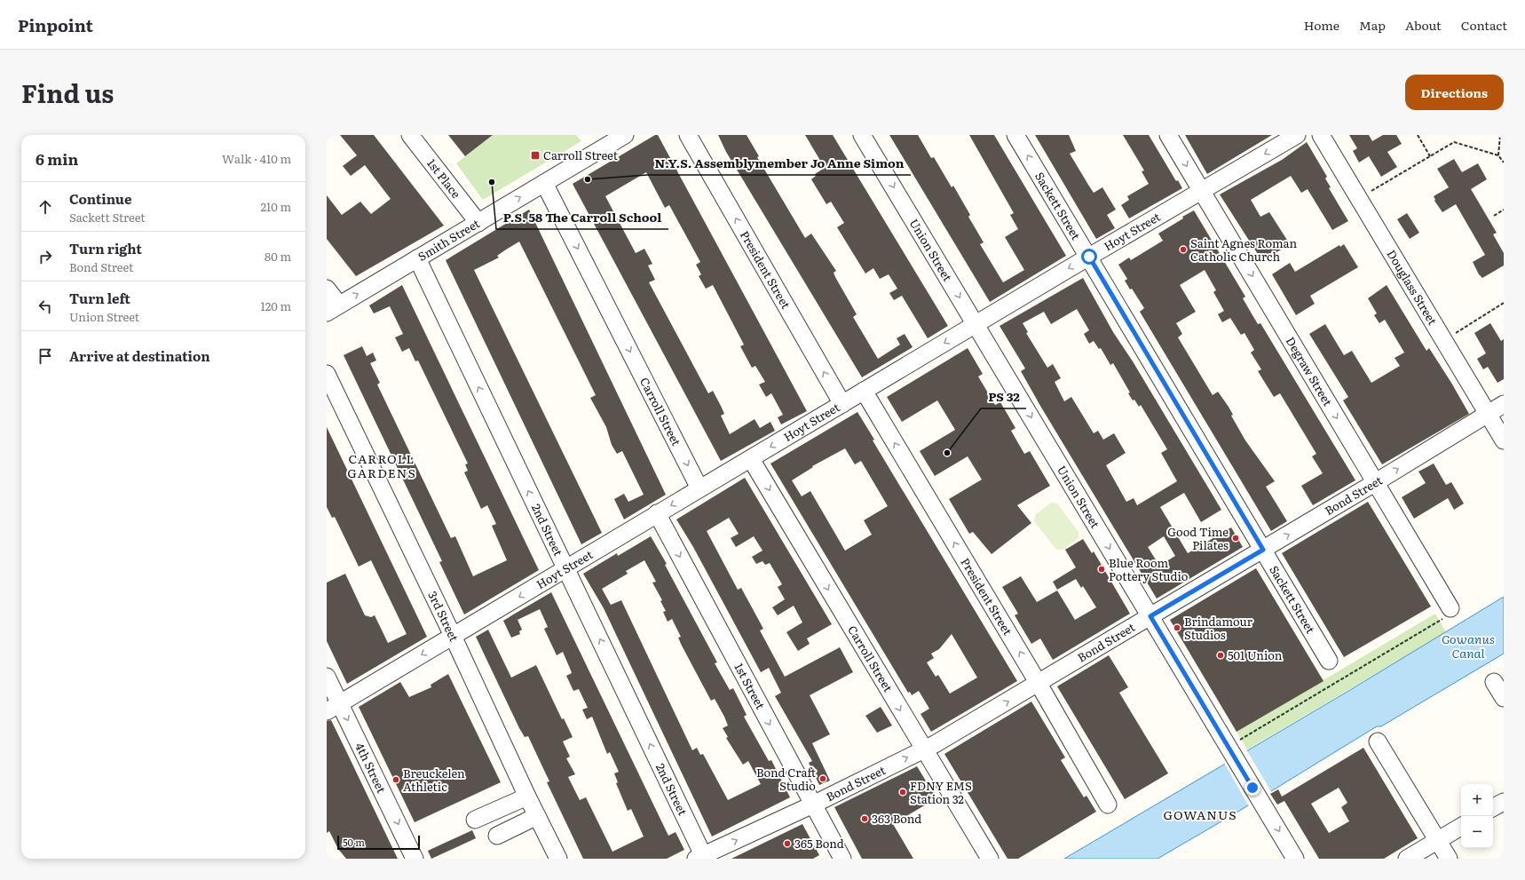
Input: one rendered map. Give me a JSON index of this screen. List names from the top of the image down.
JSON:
{
  "streets": {
    "street": [
      "1st Place",
      "Sackett Street",
      "Hoyt Street",
      "Smith Street",
      "Union Street",
      "President Street",
      "Douglass Street",
      "Degraw Street",
      "Carroll Street",
      "Bond Street",
      "2nd Street",
      "3rd Street",
      "1st Street",
      "4th Street"
    ]
  },
  "crossings": [
    ["1st Place", "Smith Street"],
    ["Sackett Street", "Hoyt Street"],
    ["Sackett Street", "Bond Street"],
    ["Hoyt Street", "Union Street"],
    ["Hoyt Street", "President Street"],
    ["Hoyt Street", "Degraw Street"],
    ["Hoyt Street", "Carroll Street"],
    ["Hoyt Street", "2nd Street"],
    ["Hoyt Street", "3rd Street"],
    ["Hoyt Street", "1st Street"],
    ["Hoyt Street", "4th Street"],
    ["Smith Street", "Carroll Street"],
    ["Smith Street", "2nd Street"],
    ["Union Street", "Bond Street"],
    ["President Street", "Bond Street"],
    ["Douglass Street", "Bond Street"],
    ["Degraw Street", "Bond Street"],
    ["Carroll Street", "Bond Street"],
    ["Bond Street", "2nd Street"],
    ["Bond Street", "1st Street"]
  ],
  "one_way": [
    "Hoyt Street",
    "Smith Street",
    "Union Street",
    "President Street",
    "Degraw Street",
    "Carroll Street",
    "Bond Street",
    "2nd Street",
    "1st Street",
    "4th Street"
  ],
  "districts": ["CARROLL GARDENS", "GOWANUS"],
  "water": ["Gowanus Canal"],
  "places": {
    "transit": ["Carroll Street"],
    "other": [
      "N.Y.S. Assemblymember Jo Anne Simon",
      "P.S. 58 The Carroll School",
      "Saint Agnes Roman Catholic Church",
      "PS 32",
      "Good Time Pilates",
      "Blue Room Pottery Studio",
      "Brindamour Studios",
      "501 Union",
      "Bond Craft Studio",
      "Breuckelen Athletic",
      "FDNY EMS Station 32",
      "363 Bond",
      "365 Bond"
    ]
  },
  "scale_bar": "50 m",
  "page": {
    "header": "Pinpoint",
    "nav": [
      "Home",
      "Map",
      "About",
      "Contact"
    ],
    "title": "Find us",
    "buttons": "Directions",
    "heading": ["6 min", "Walk · 410 m"],
    "list": [
      ["Continue", "Sackett Street", "210 m"],
      ["Turn right", "Bond Street", "80 m"],
      ["Turn left", "Union Street", "120 m"],
      "Arrive at destination"
    ],
    "map_buttons": ["+", "−"],
    "scale": "50 m"
  }
}
